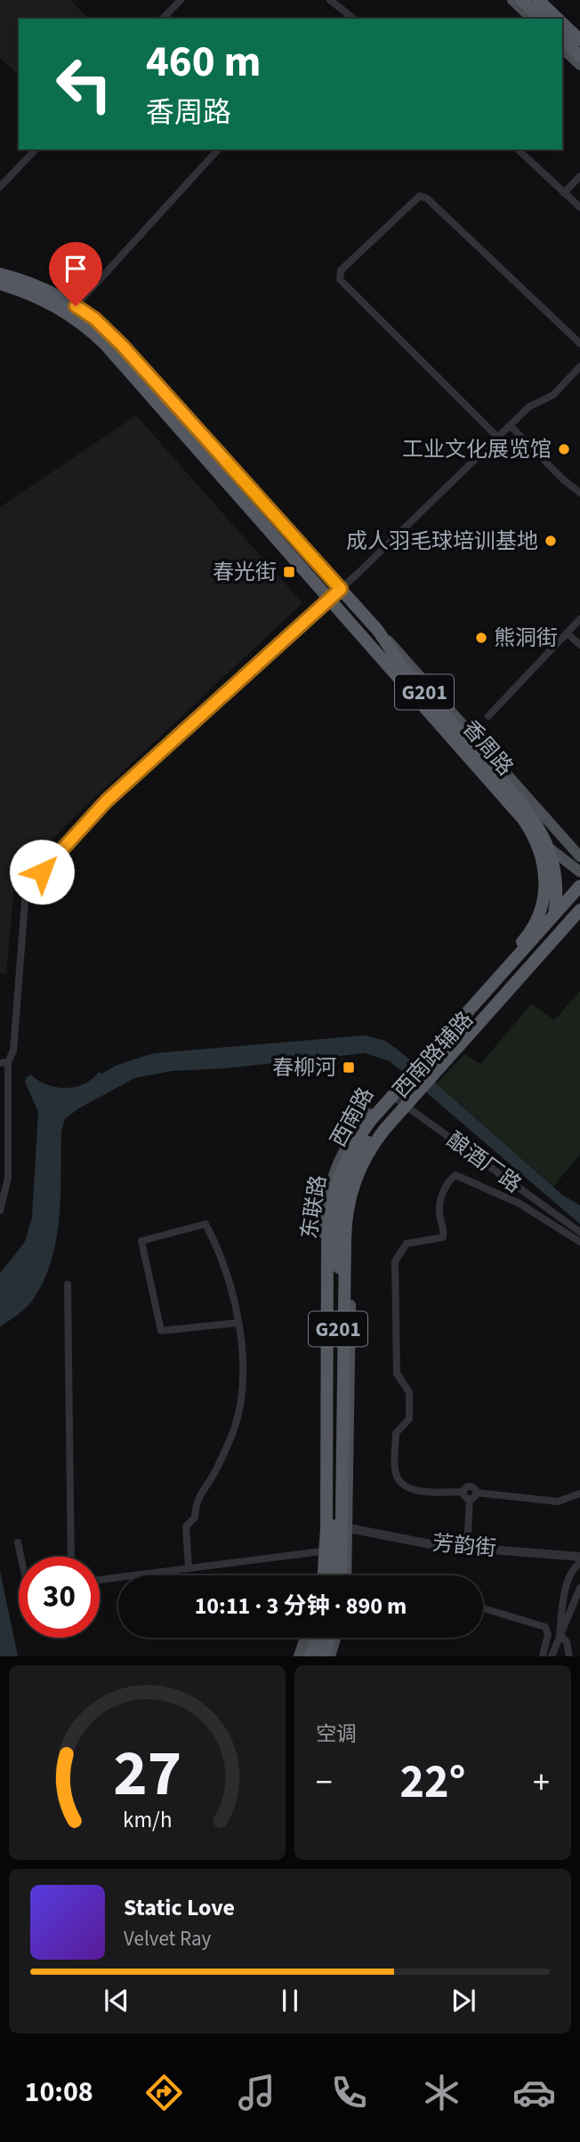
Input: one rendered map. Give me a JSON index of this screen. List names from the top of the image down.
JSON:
{
  "streets": {
    "highway": [
      "G201",
      "香周路",
      "西南路",
      "东联路"
    ],
    "main road": ["西南路辅路"],
    "street": ["酿酒厂路", "芳韵街"]
  },
  "crossings": [
    ["G201", "香周路"],
    ["G201", "西南路"],
    ["香周路", "西南路"],
    ["西南路辅路", "西南路"],
    ["西南路辅路", "酿酒厂路"],
    ["西南路辅路", "东联路"],
    ["西南路辅路", "芳韵街"],
    ["西南路", "酿酒厂路"],
    ["西南路", "东联路"],
    ["西南路", "芳韵街"]
  ],
  "places": {
    "other": ["工业文化展览馆", "成人羽毛球培训基地", "熊洞街"],
    "transit": ["春光街", "春柳河"]
  },
  "page": {
    "turn": ["460 m", "香周路"],
    "limit": "30",
    "trip": "10:11 · 3 分钟 · 890 m",
    "tile": "空调",
    "heat": ["−", "22°", "+"],
    "song": ["Static Love", "Velvet Ray"],
    "tabs": "10:08",
    "gauge": ["27", "km/h"]
  }
}
